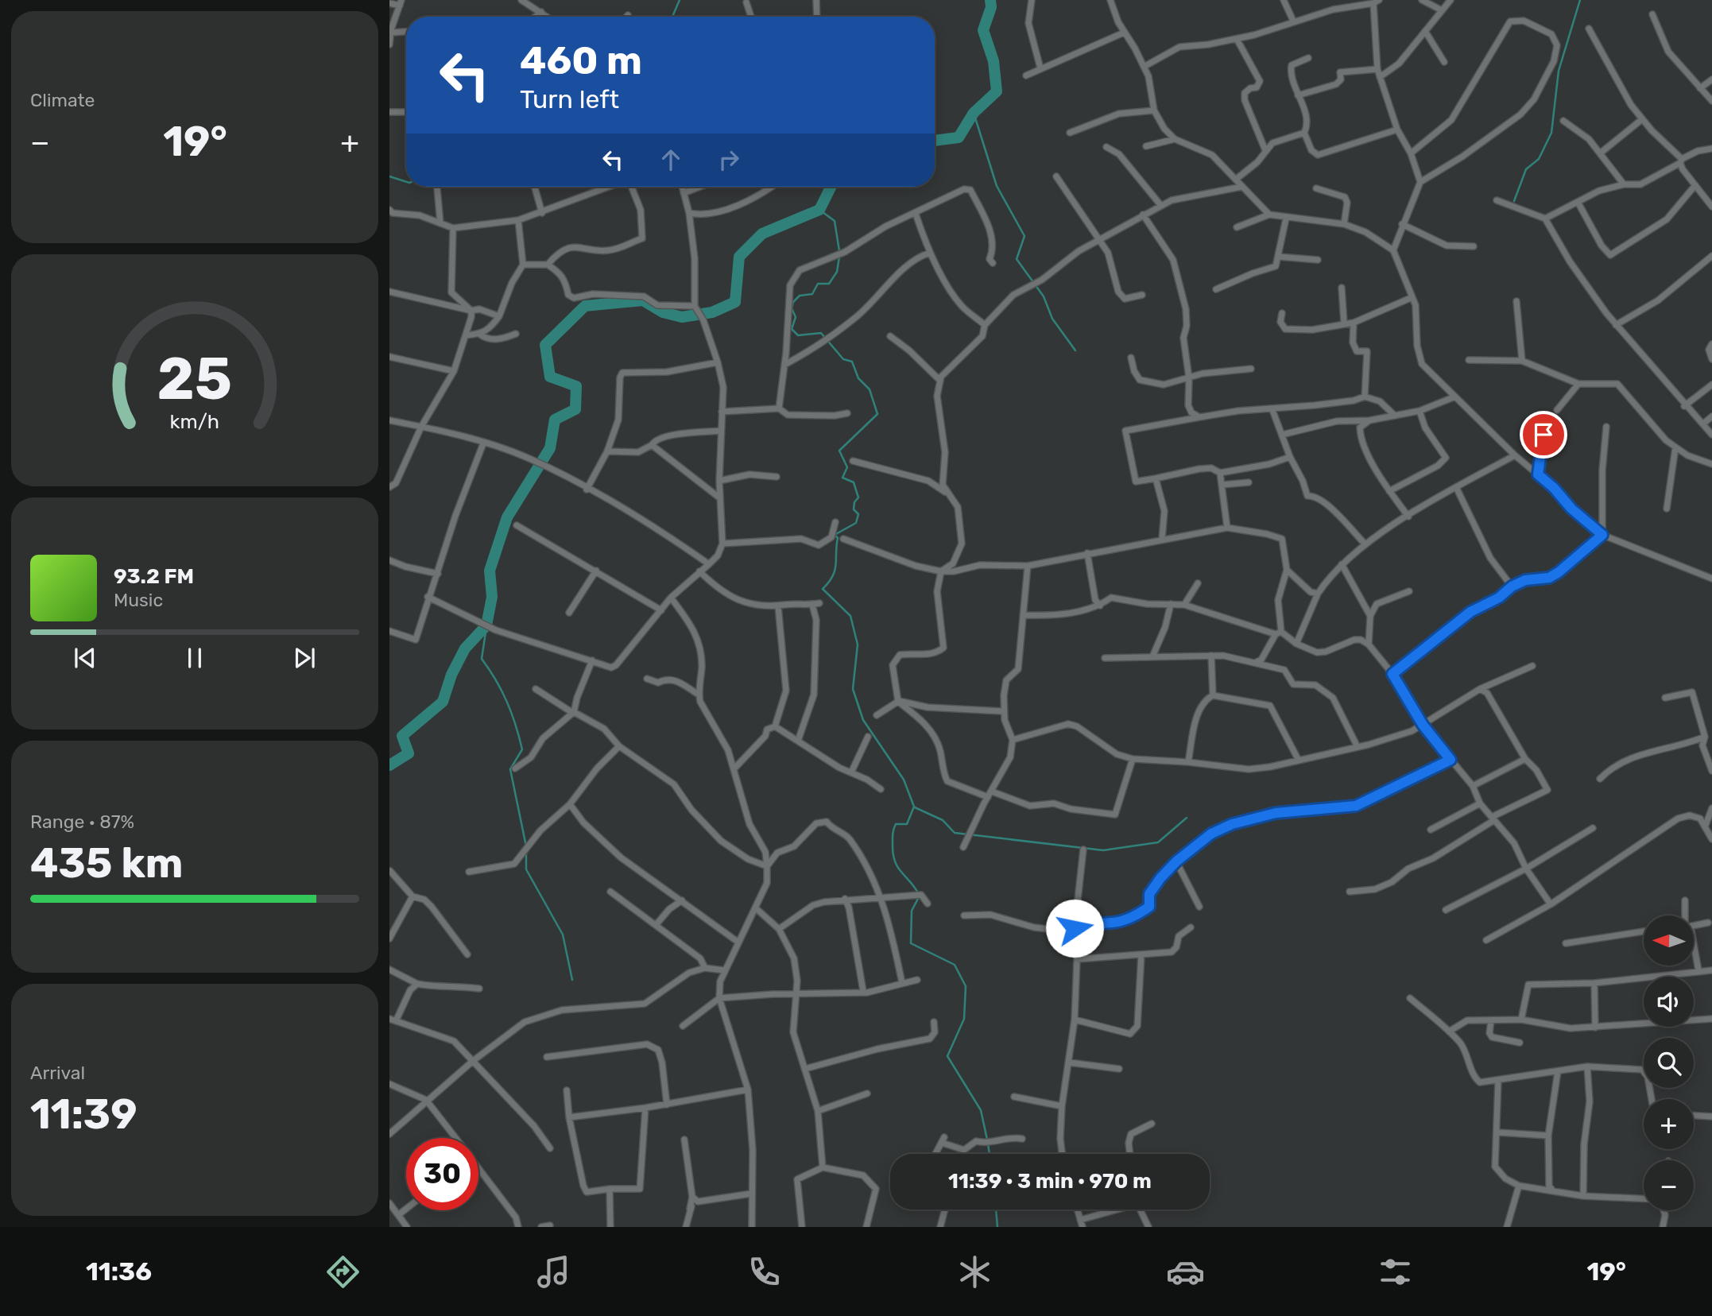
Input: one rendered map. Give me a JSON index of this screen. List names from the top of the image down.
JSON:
{
  "north": "left",
  "page": {
    "tile": [
      "Climate",
      ["Range · 87%", "435 km"],
      ["Arrival", "11:39"]
    ],
    "turn": ["460 m", "Turn left"],
    "heat": ["−", "19°", "+"],
    "song": ["93.2 FM", "Music"],
    "map_buttons": ["+", "−"],
    "limit": "30",
    "trip": "11:39 · 3 min · 970 m",
    "tabs": ["11:36", "19°"],
    "gauge": ["25", "km/h"]
  }
}
